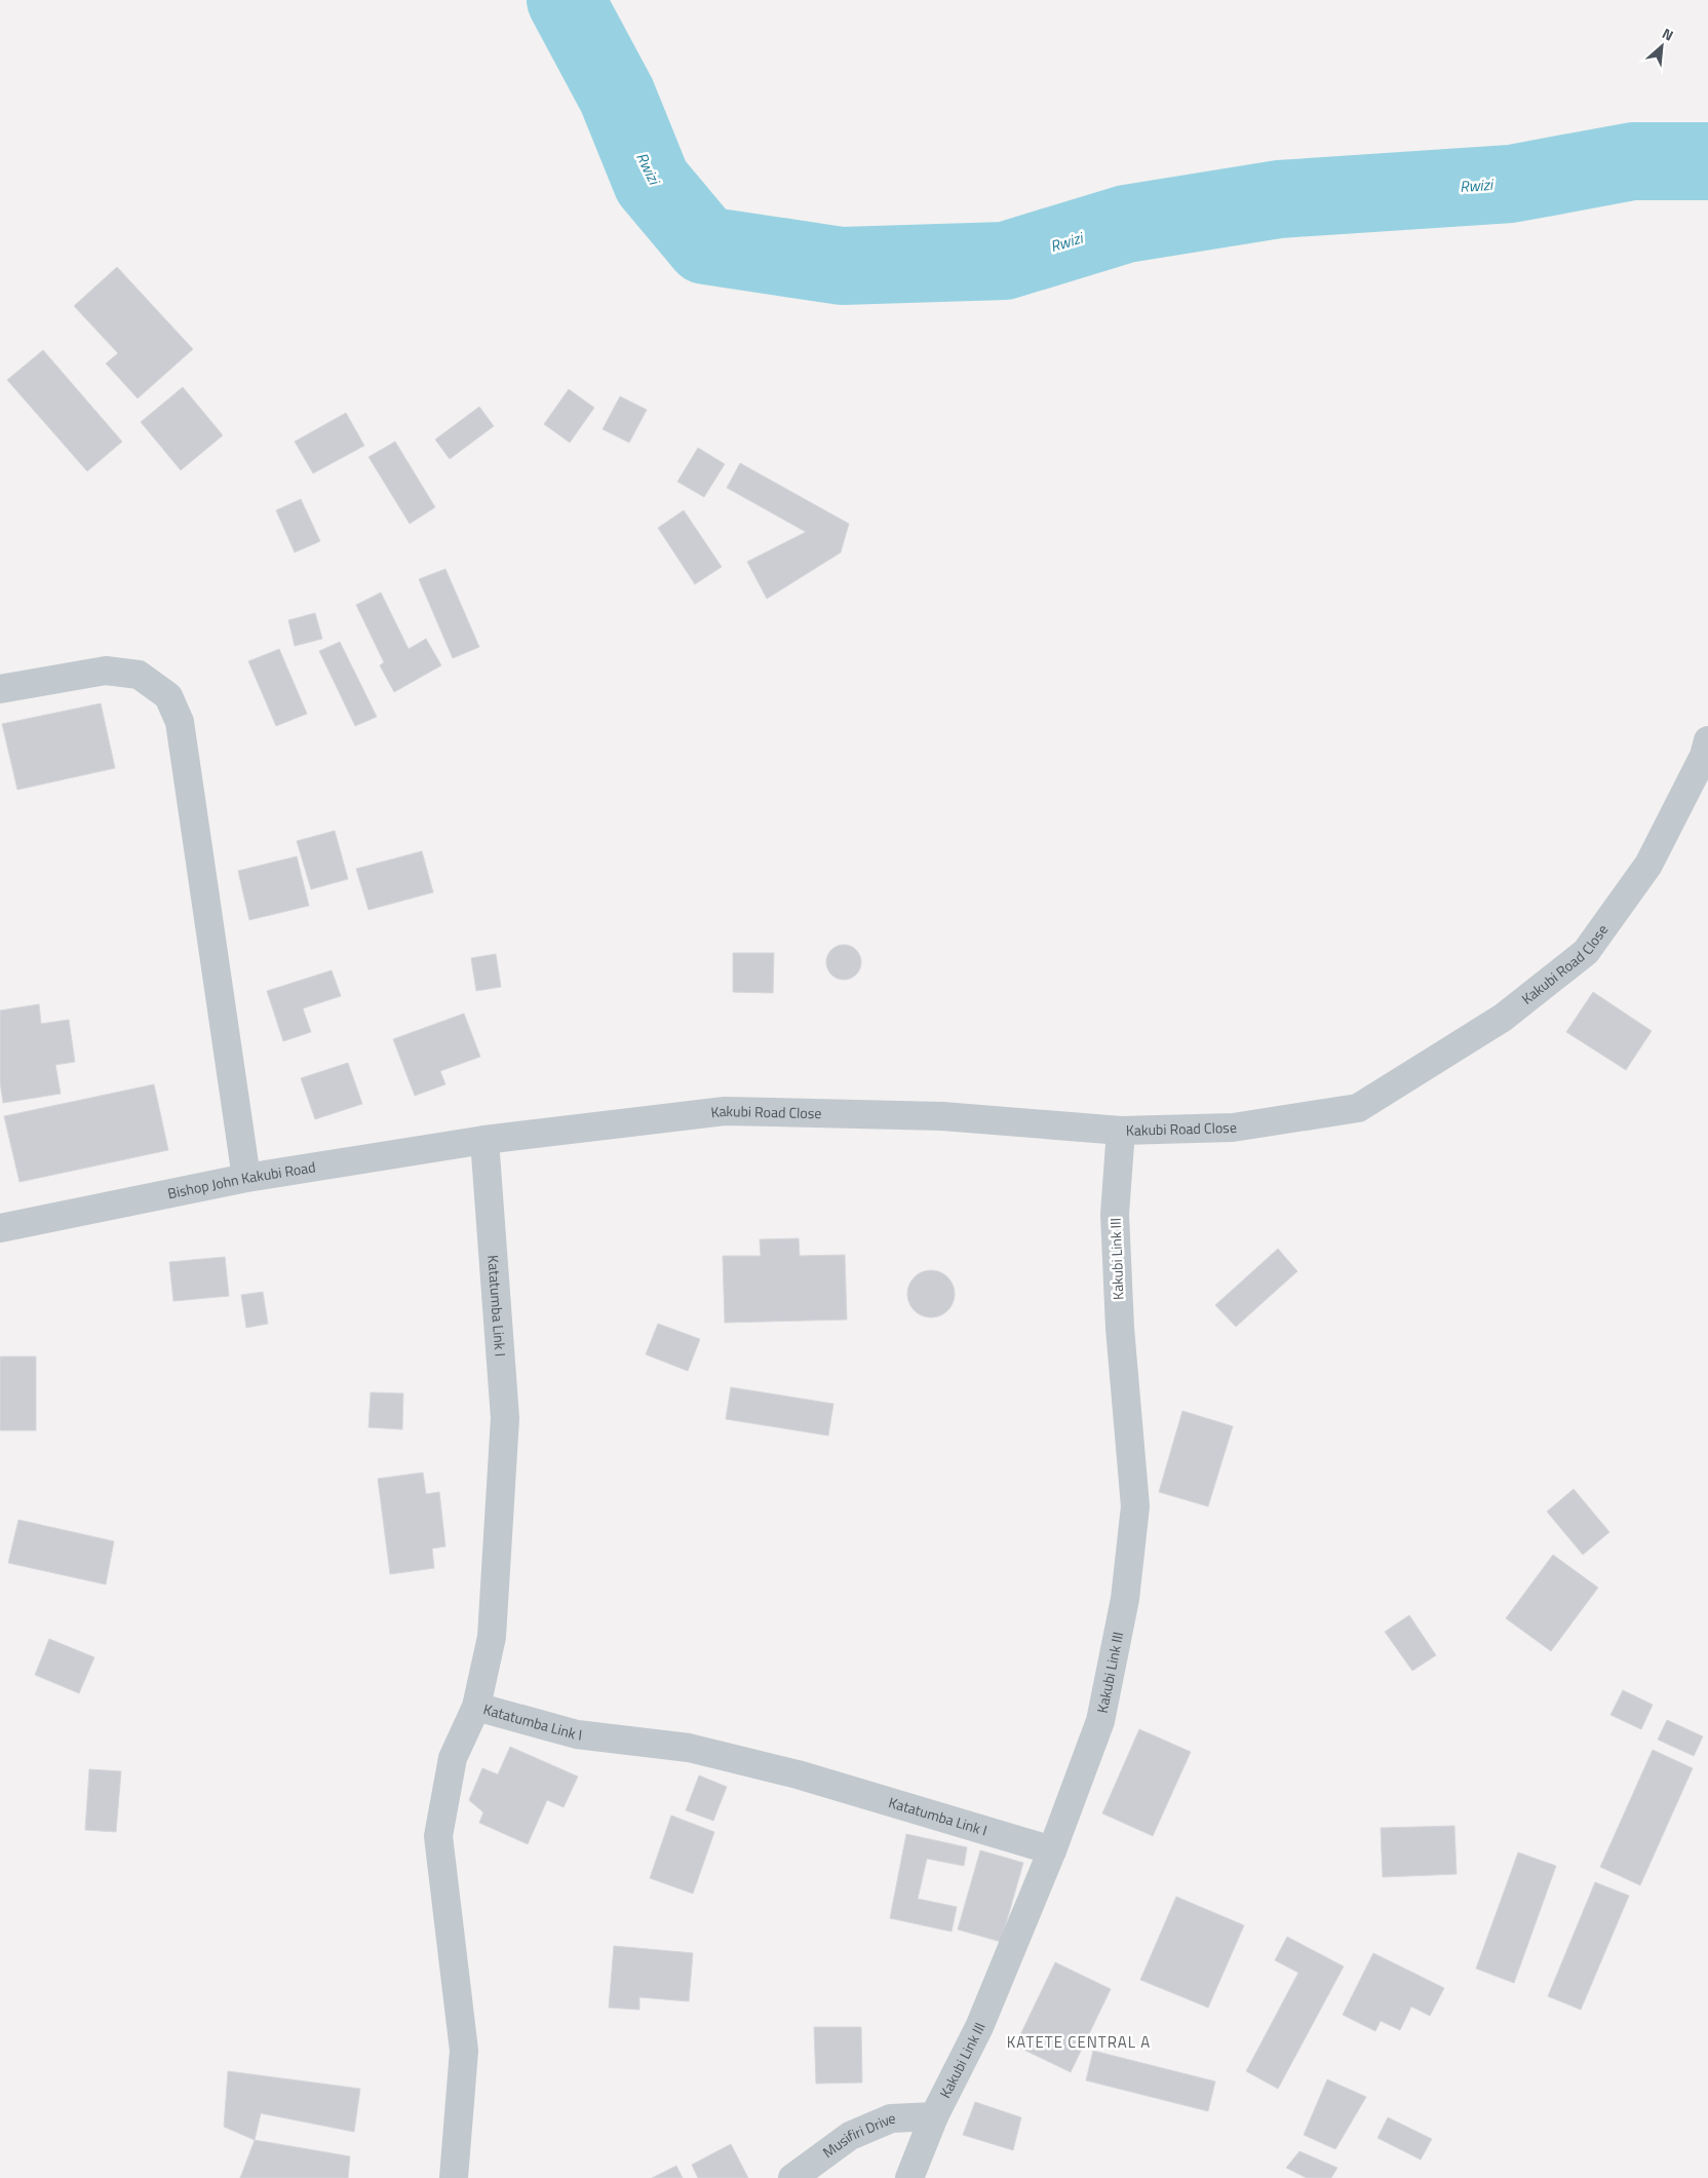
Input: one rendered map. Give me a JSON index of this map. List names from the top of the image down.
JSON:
{
  "streets": {
    "street": [
      "Kakubi Road Close",
      "Bishop John Kakubi Road",
      "Kakubi Link III",
      "Katatumba Link I",
      "Musifiri Drive"
    ]
  },
  "crossings": [
    ["Kakubi Road Close", "Bishop John Kakubi Road"],
    ["Kakubi Road Close", "Kakubi Link III"],
    ["Kakubi Road Close", "Katatumba Link I"],
    ["Bishop John Kakubi Road", "Katatumba Link I"],
    ["Kakubi Link III", "Katatumba Link I"],
    ["Kakubi Link III", "Musifiri Drive"]
  ],
  "districts": ["KATETE CENTRAL A"],
  "water": ["Rwizi"],
  "north": "top right"
}
